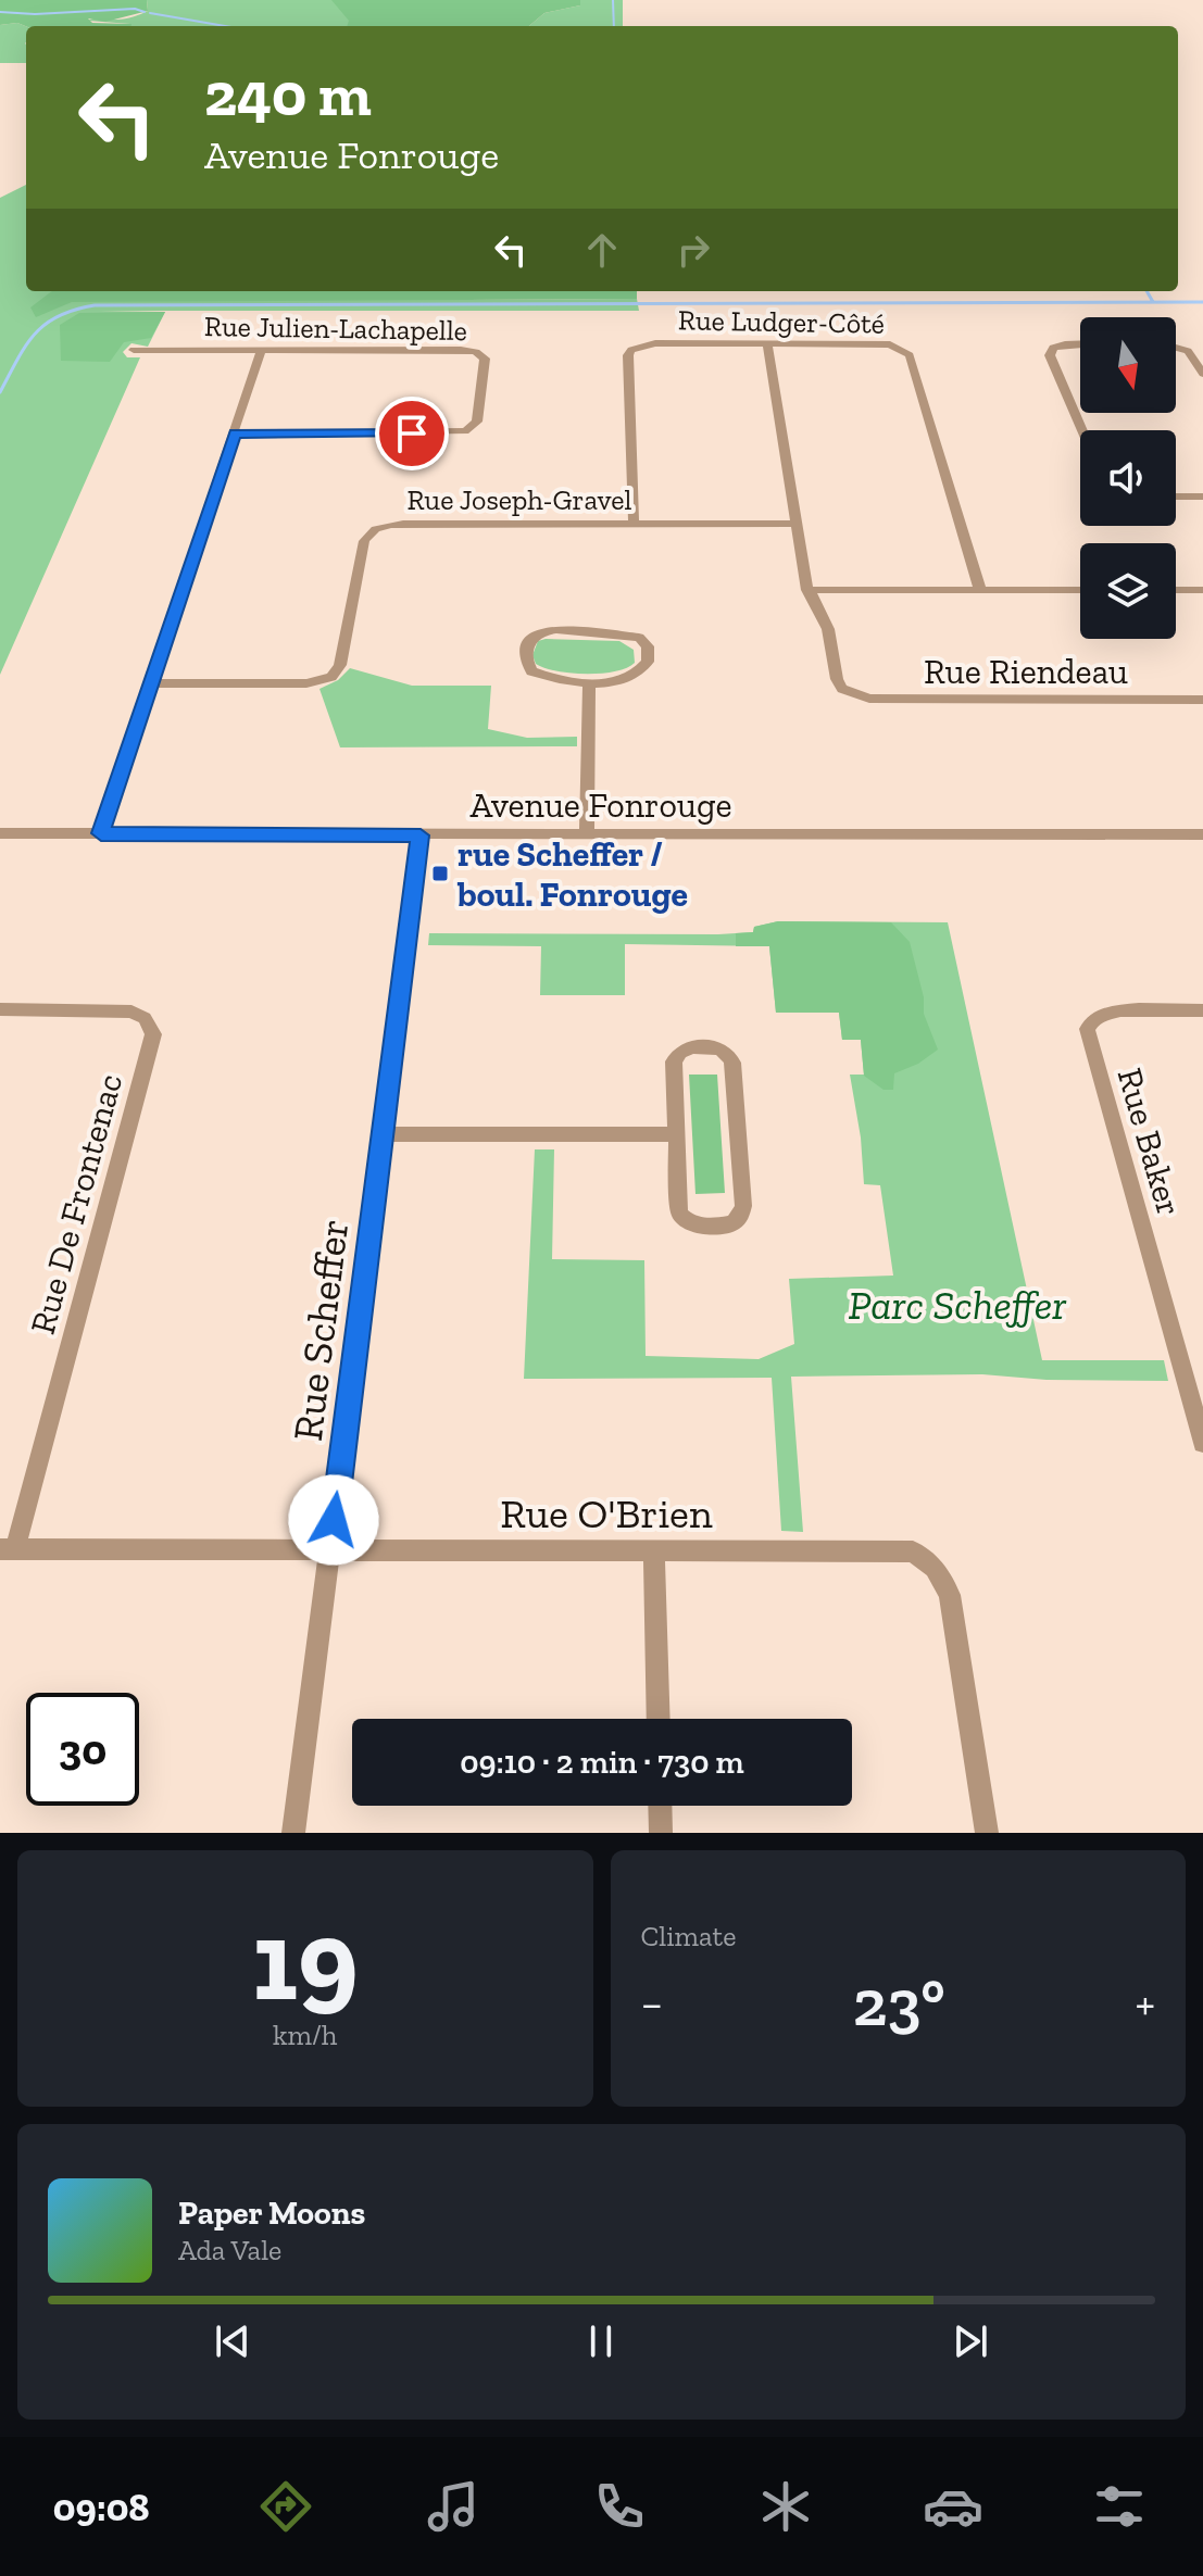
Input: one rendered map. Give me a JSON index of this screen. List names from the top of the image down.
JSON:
{
  "streets": {
    "street": [
      "Rue Ludger-Côté",
      "Rue Julien-Lachapelle",
      "Rue Joseph-Gravel",
      "Rue Riendeau",
      "Avenue Fonrouge",
      "Rue Baker",
      "Rue De Frontenac",
      "Rue Scheffer",
      "Rue O'Brien"
    ]
  },
  "crossings": [
    ["Rue Ludger-Côté", "Rue Joseph-Gravel"],
    ["Avenue Fonrouge", "Rue Scheffer"],
    ["Rue De Frontenac", "Rue O'Brien"],
    ["Rue Scheffer", "Rue O'Brien"]
  ],
  "parks": ["Parc Scheffer"],
  "places": {
    "transit": ["rue Scheffer / boul. Fonrouge"]
  },
  "north": "bottom",
  "page": {
    "turn": ["240 m", "Avenue Fonrouge"],
    "limit": "30",
    "trip": "09:10 · 2 min · 730 m",
    "tile": [
      ["19", "km/h"],
      "Climate"
    ],
    "heat": ["−", "23°", "+"],
    "song": ["Paper Moons", "Ada Vale"],
    "tabs": "09:08"
  }
}
